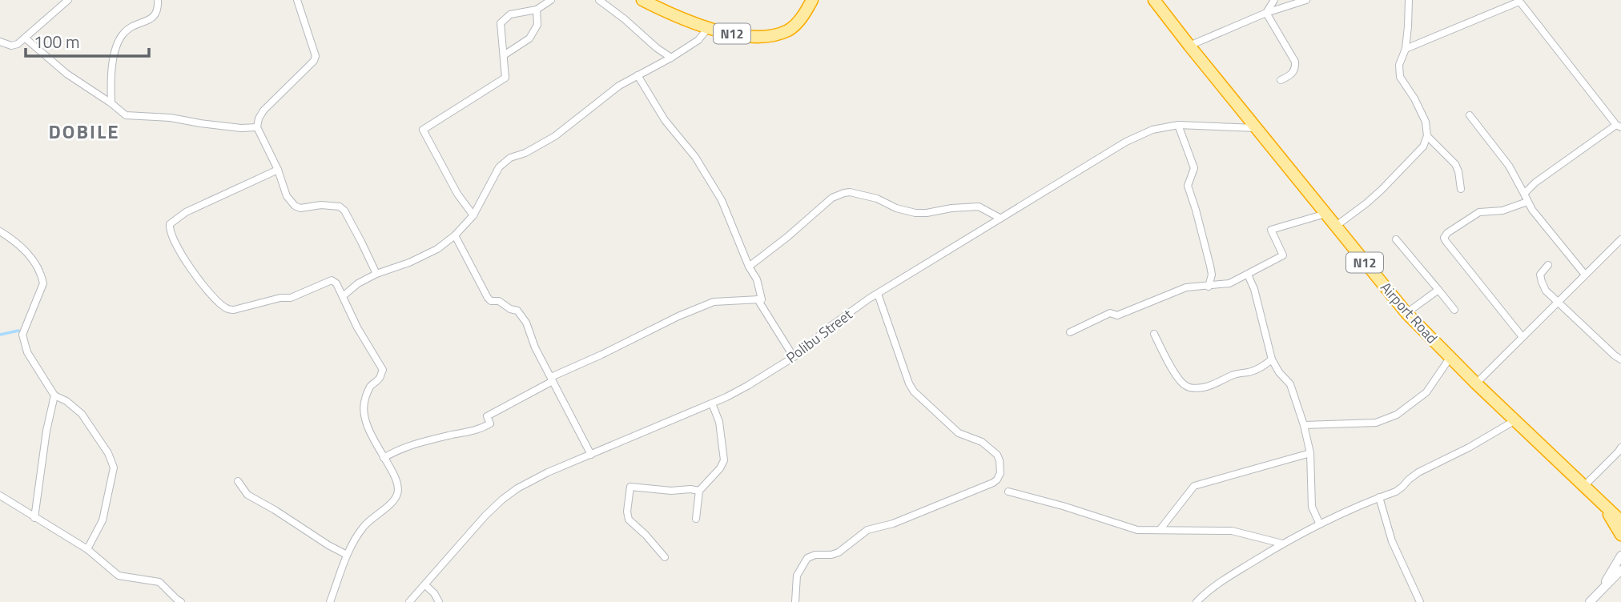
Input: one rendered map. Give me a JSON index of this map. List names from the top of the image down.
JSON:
{
  "streets": {
    "highway": ["N12", "Airport Road"],
    "street": ["Polibu Street"]
  },
  "crossings": [
    ["Airport Road", "Polibu Street"]
  ],
  "districts": ["DOBILE"],
  "scale_bar": "100 m"
}
